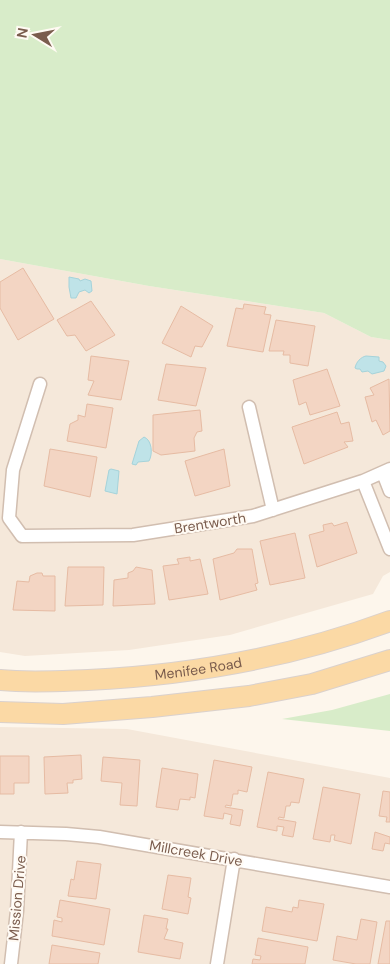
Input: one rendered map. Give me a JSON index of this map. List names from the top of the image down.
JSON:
{
  "streets": {
    "main road": ["Menifee Road"],
    "street": ["Brentworth", "Millcreek Drive", "Mission Drive"]
  },
  "crossings": [
    ["Millcreek Drive", "Mission Drive"]
  ],
  "north": "left"
}
